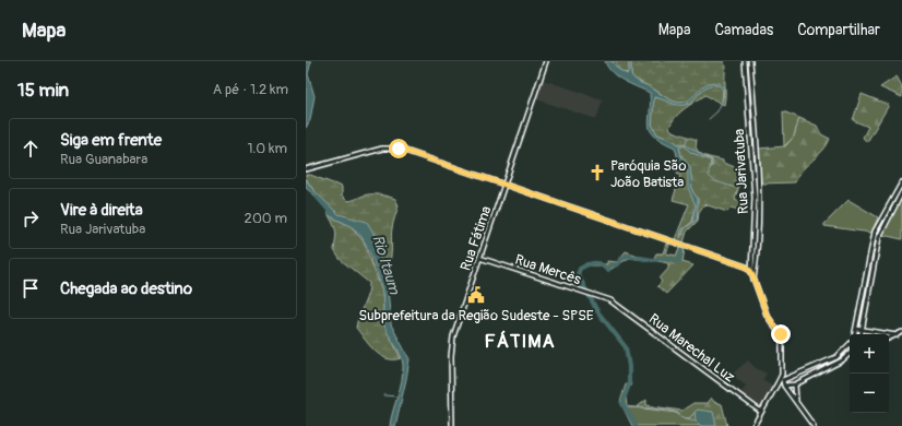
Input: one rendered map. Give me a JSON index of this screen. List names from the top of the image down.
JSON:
{
  "streets": {
    "main road": [
      "Rua Jarivatuba",
      "Rua Fátima",
      "Rua Mercês",
      "Rua Marechal Luz"
    ]
  },
  "crossings": [
    ["Rua Fátima", "Rua Mercês"],
    ["Rua Mercês", "Rua Marechal Luz"]
  ],
  "districts": ["FÁTIMA"],
  "water": ["Rio Itaum"],
  "places": {
    "church": ["Paróquia São João Batista"],
    "public building": ["Subprefeitura da Região Sudeste - SPSE"]
  },
  "page": {
    "header": "Mapa",
    "nav": ["Mapa", "Camadas", "Compartilhar"],
    "heading": ["15 min", "A pé · 1.2 km"],
    "list": [
      ["Siga em frente", "Rua Guanabara", "1.0 km"],
      ["Vire à direita", "Rua Jarivatuba", "200 m"],
      "Chegada ao destino"
    ],
    "map_buttons": ["+", "−"]
  }
}
